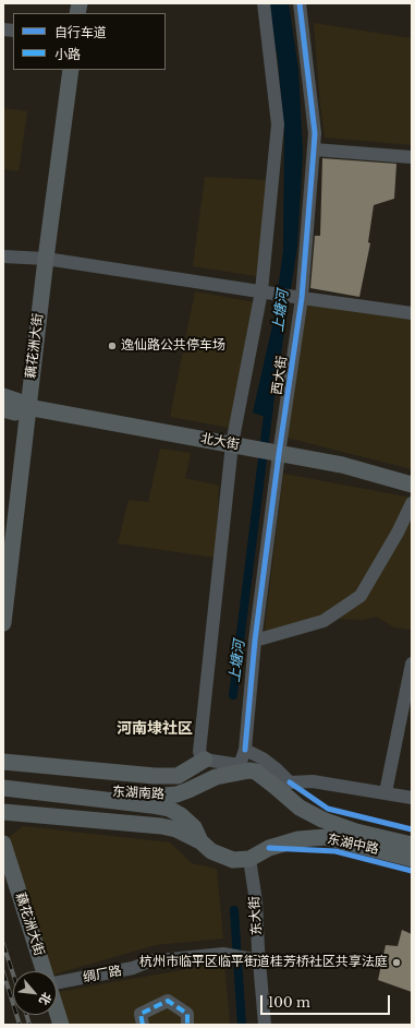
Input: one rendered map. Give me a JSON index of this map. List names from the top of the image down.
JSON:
{
  "streets": {
    "main road": [
      "藕花洲大街",
      "北大街",
      "东湖南路",
      "东湖中路"
    ],
    "street": ["西大街", "东大街", "绸厂路"]
  },
  "crossings": [
    ["藕花洲大街", "北大街"],
    ["西大街", "北大街"],
    ["西大街", "东湖南路"],
    ["东湖南路", "东湖中路"],
    ["东湖中路", "东大街"],
    ["东大街", "绸厂路"]
  ],
  "districts": ["河南埭社区"],
  "water": ["上塘河"],
  "places": ["逸仙路公共停车场", "杭州市临平区临平街道桂芳桥社区共享法庭"],
  "legend": ["自行车道", "小路"],
  "scale_bar": "100 m",
  "north": "bottom right"
}
